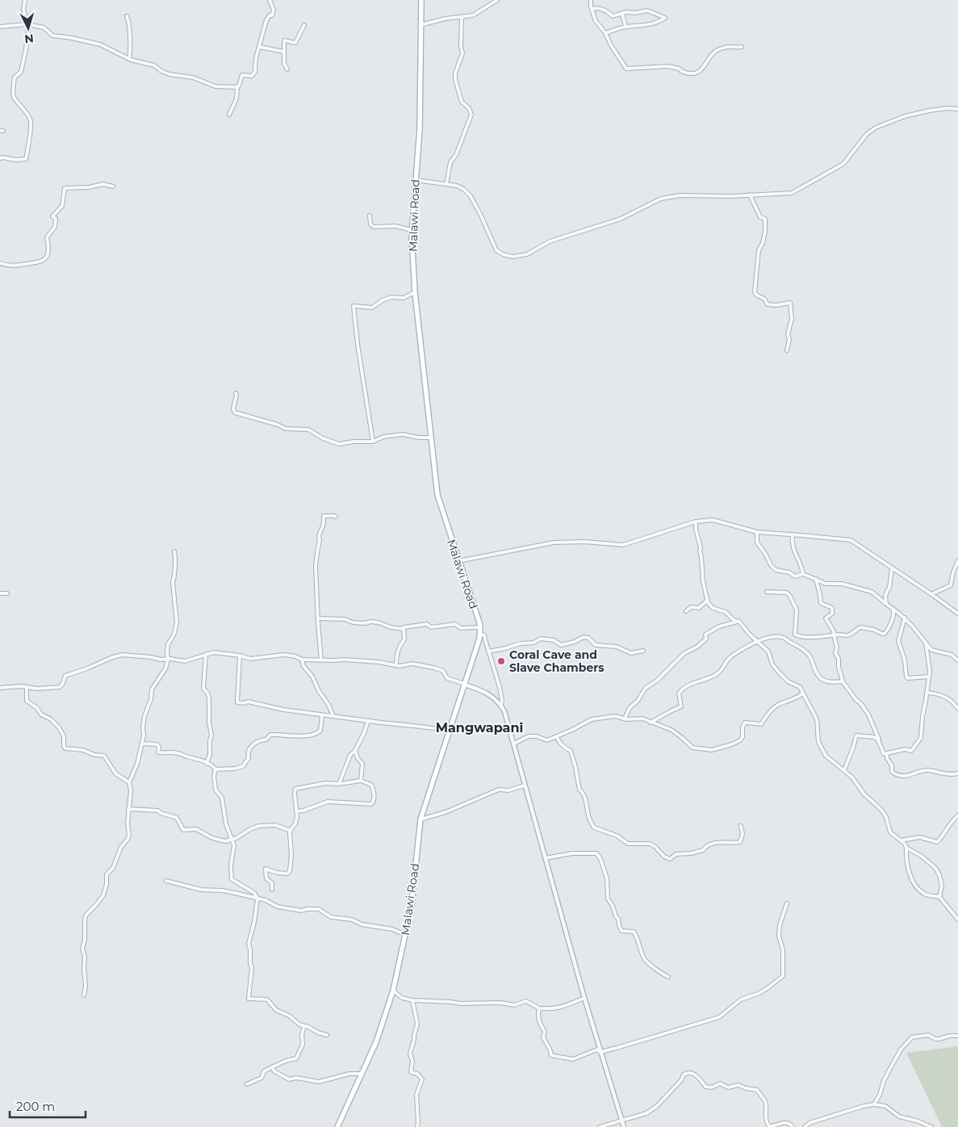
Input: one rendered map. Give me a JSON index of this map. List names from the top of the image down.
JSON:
{
  "streets": {
    "main road": ["Malawi Road"]
  },
  "districts": ["Mangwapani"],
  "places": ["Coral Cave and Slave Chambers"],
  "scale_bar": "200 m",
  "north": "bottom"
}
